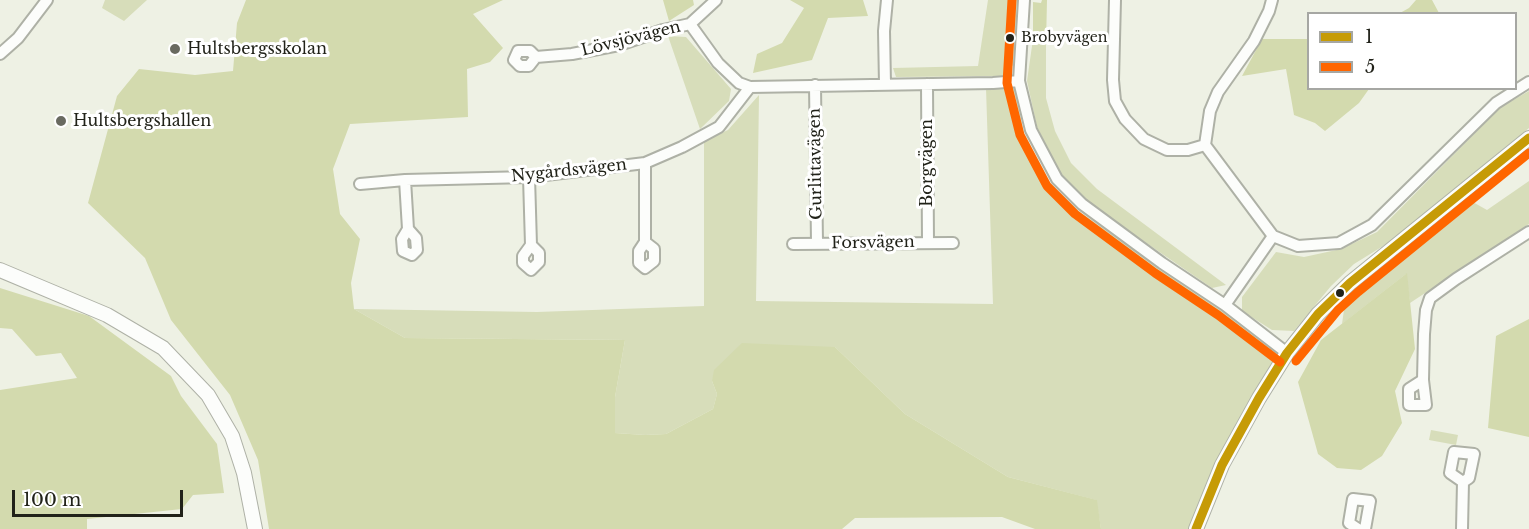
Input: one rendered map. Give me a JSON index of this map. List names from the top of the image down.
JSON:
{
  "streets": {
    "street": [
      "Lövsjövägen",
      "Borgvägen",
      "Gurlittavägen",
      "Nygårdsvägen",
      "Forsvägen"
    ]
  },
  "crossings": [
    ["Borgvägen", "Forsvägen"],
    ["Gurlittavägen", "Forsvägen"]
  ],
  "places": ["Brobyvägen", "Hultsbergsskolan", "Hultsbergshallen"],
  "lines": ["transit line 5", "transit line 1"],
  "legend": ["1", "5"],
  "scale_bar": "100 m"
}
